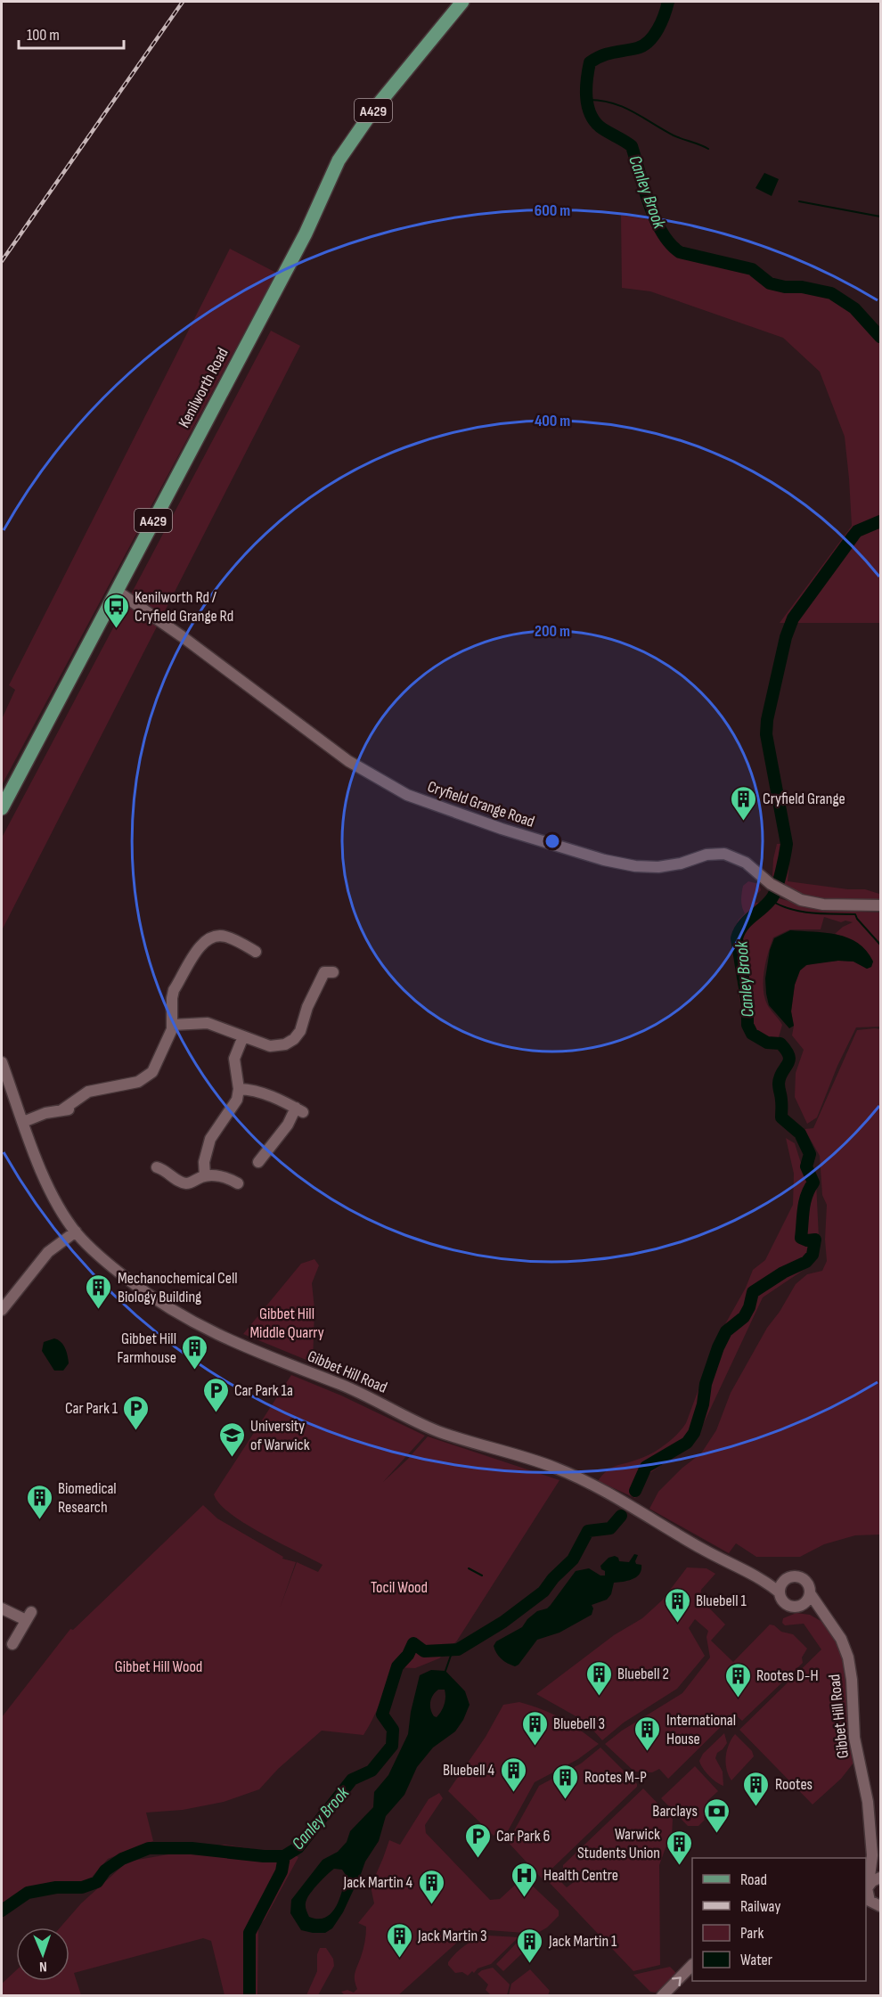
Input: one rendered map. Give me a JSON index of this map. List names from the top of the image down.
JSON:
{
  "streets": {
    "main road": ["A429", "Kenilworth Road"],
    "street": ["Cryfield Grange Road", "Gibbet Hill Road"]
  },
  "crossings": [
    ["Kenilworth Road", "Cryfield Grange Road"]
  ],
  "water": ["Canley Brook"],
  "parks": ["Gibbet Hill Middle Quarry", "Tocil Wood", "Gibbet Hill Wood"],
  "places": {
    "bus stop": ["Kenilworth Rd / Cryfield Grange Rd"],
    "building": [
      "Cryfield Grange",
      "Mechanochemical Cell Biology Building",
      "Gibbet Hill Farmhouse",
      "Biomedical Research",
      "Bluebell 1",
      "Bluebell 2",
      "Rootes D-H",
      "Bluebell 3",
      "International House",
      "Bluebell 4",
      "Rootes M-P",
      "Rootes",
      "Warwick Students Union",
      "Jack Martin 4",
      "Jack Martin 3",
      "Jack Martin 1"
    ],
    "parking": ["Car Park 1a", "Car Park 1", "Car Park 6"],
    "school or university": ["University of Warwick"],
    "bank": ["Barclays"],
    "hospital": ["Health Centre"]
  },
  "legend": [
    "Road",
    "Railway",
    "Park",
    "Water"
  ],
  "scale_bar": "100 m",
  "north": "bottom",
  "rings": ["600 m", "400 m", "200 m"]
}
